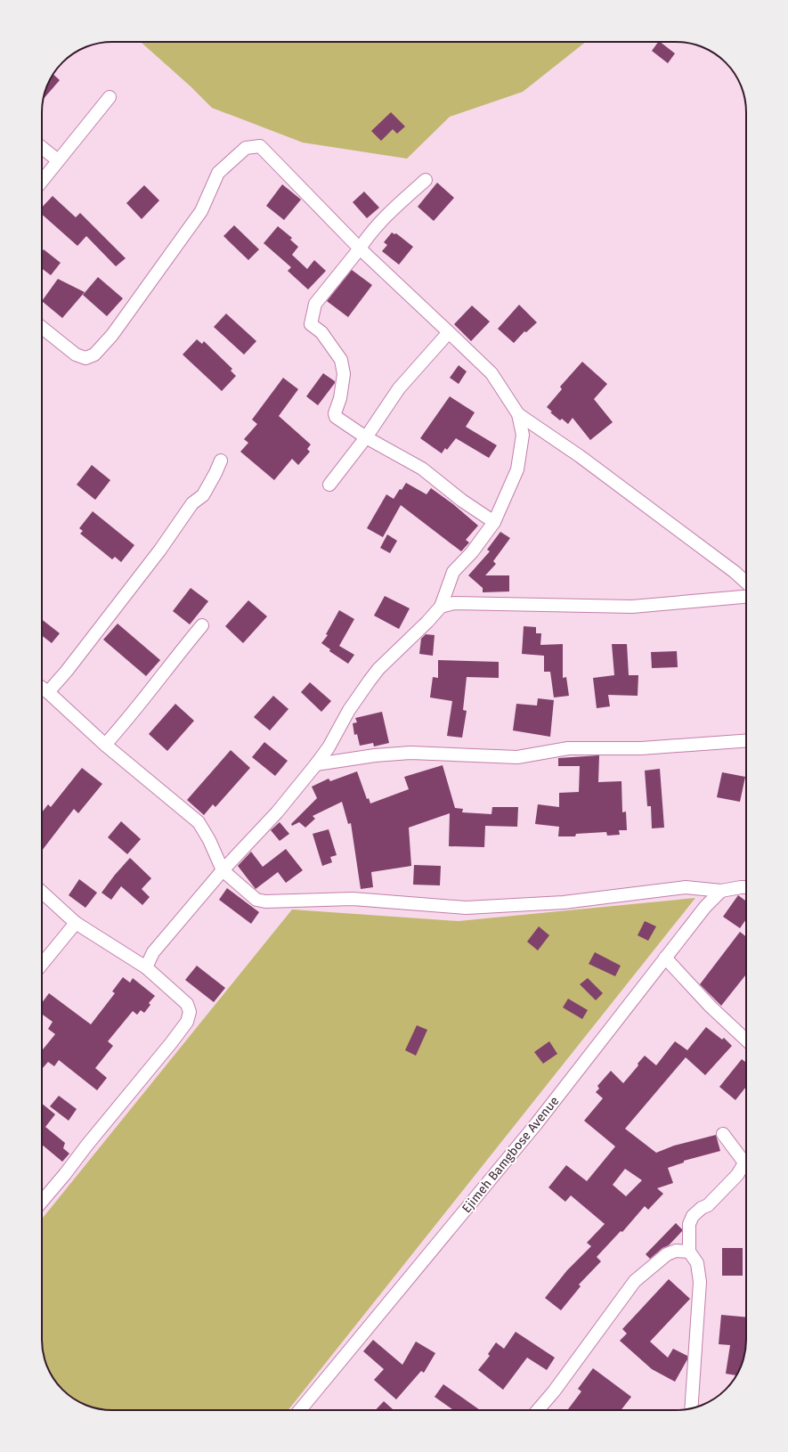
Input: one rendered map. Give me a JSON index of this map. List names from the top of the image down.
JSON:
{
  "streets": {
    "street": ["Ejimeh Bamgbose Avenue"]
  }
}
